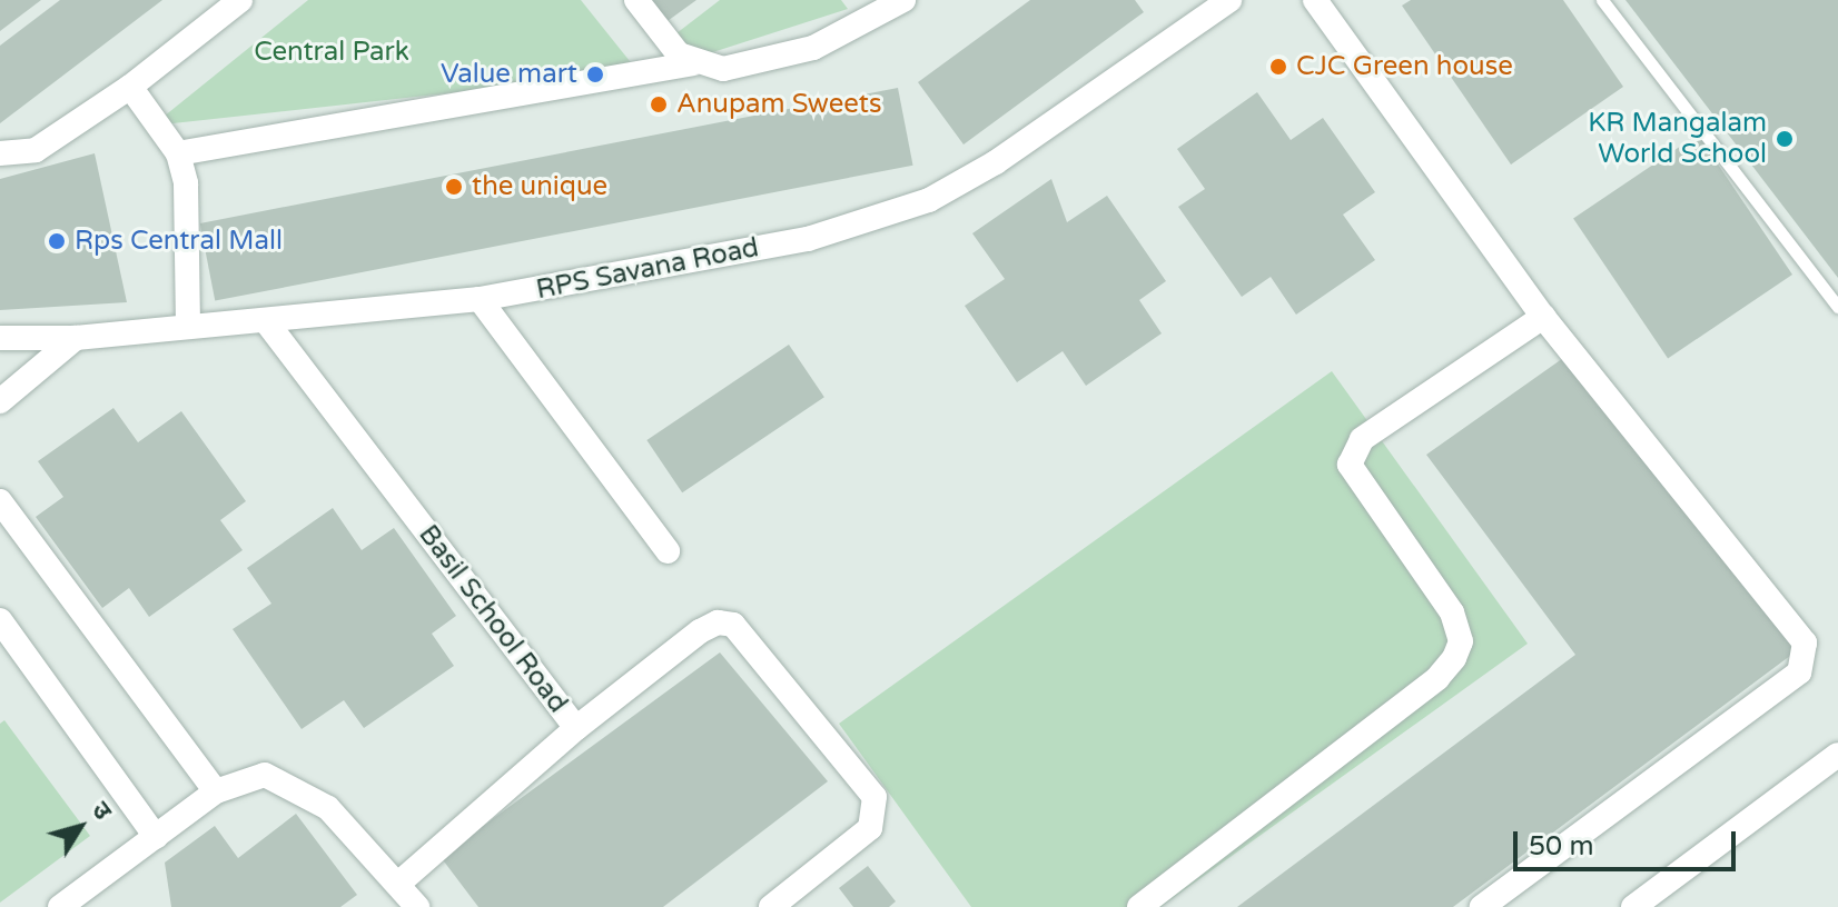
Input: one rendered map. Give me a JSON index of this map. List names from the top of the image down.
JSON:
{
  "streets": {
    "street": ["RPS Savana Road", "Basil School Road"]
  },
  "crossings": [
    ["RPS Savana Road", "Basil School Road"]
  ],
  "parks": ["Central Park"],
  "places": [
    "CJC Green house",
    "Value mart",
    "Anupam Sweets",
    "KR Mangalam World School",
    "the unique",
    "Rps Central Mall"
  ],
  "scale_bar": "50 m",
  "north": "top right"
}
